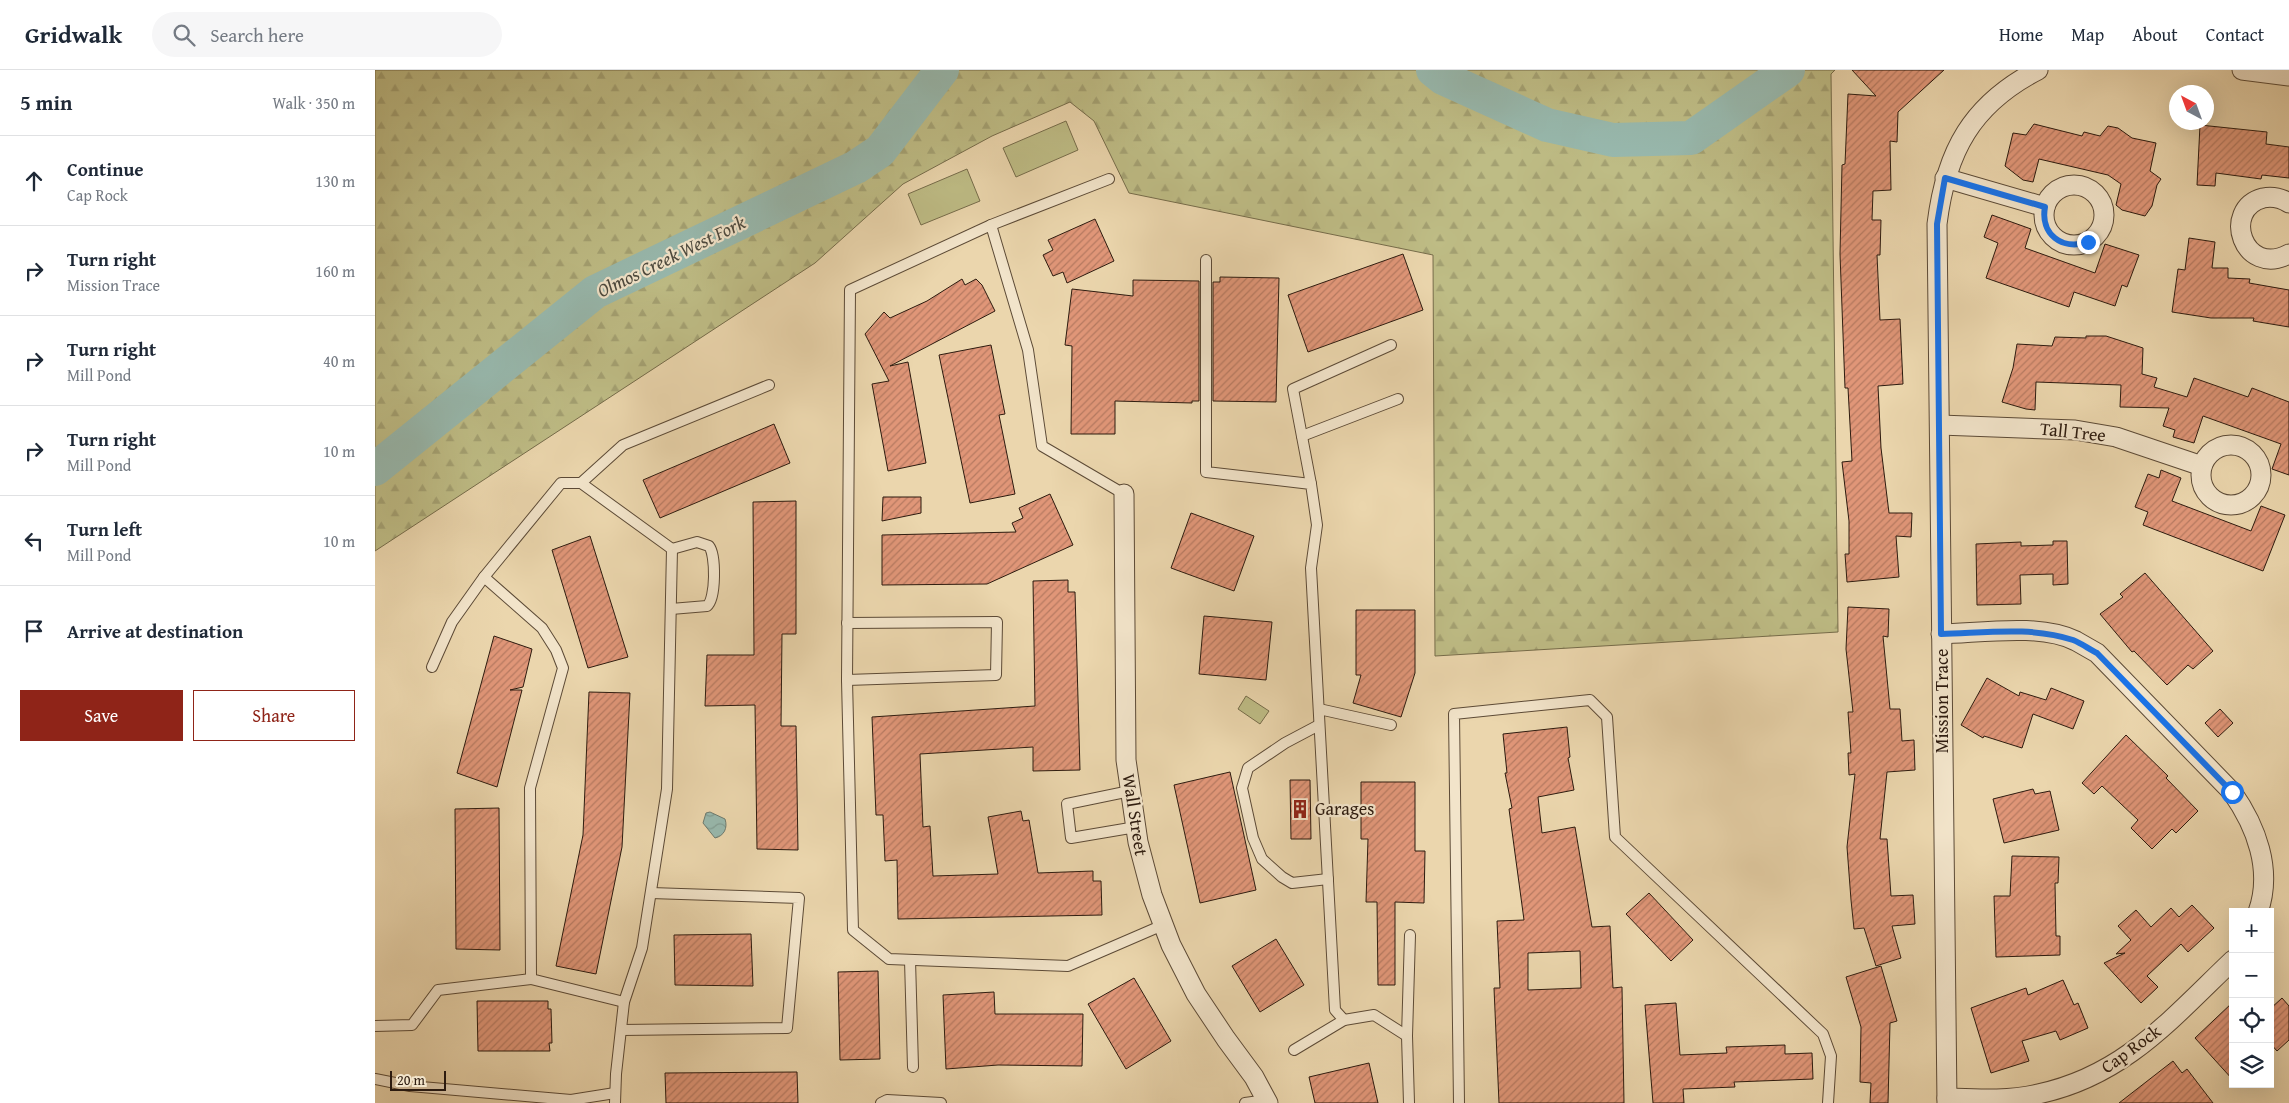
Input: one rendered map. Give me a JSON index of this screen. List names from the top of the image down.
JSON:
{
  "streets": {
    "street": [
      "Tall Tree",
      "Mission Trace",
      "Wall Street",
      "Cap Rock"
    ]
  },
  "crossings": [
    ["Tall Tree", "Mission Trace"],
    ["Mission Trace", "Cap Rock"]
  ],
  "water": ["Olmos Creek West Fork"],
  "places": {
    "building": ["Garages"]
  },
  "scale_bar": "20 m",
  "north": "top left",
  "page": {
    "header": "Gridwalk",
    "search": "Search here",
    "nav": [
      "Home",
      "Map",
      "About",
      "Contact"
    ],
    "heading": ["5 min", "Walk · 350 m"],
    "list": [
      ["Continue", "Cap Rock", "130 m"],
      ["Turn right", "Mission Trace", "160 m"],
      ["Turn right", "Mill Pond", "40 m"],
      ["Turn right", "Mill Pond", "10 m"],
      ["Turn left", "Mill Pond", "10 m"],
      "Arrive at destination"
    ],
    "buttons": ["Save", "Share"],
    "map_buttons": ["+", "−"],
    "scale": "20 m"
  }
}
